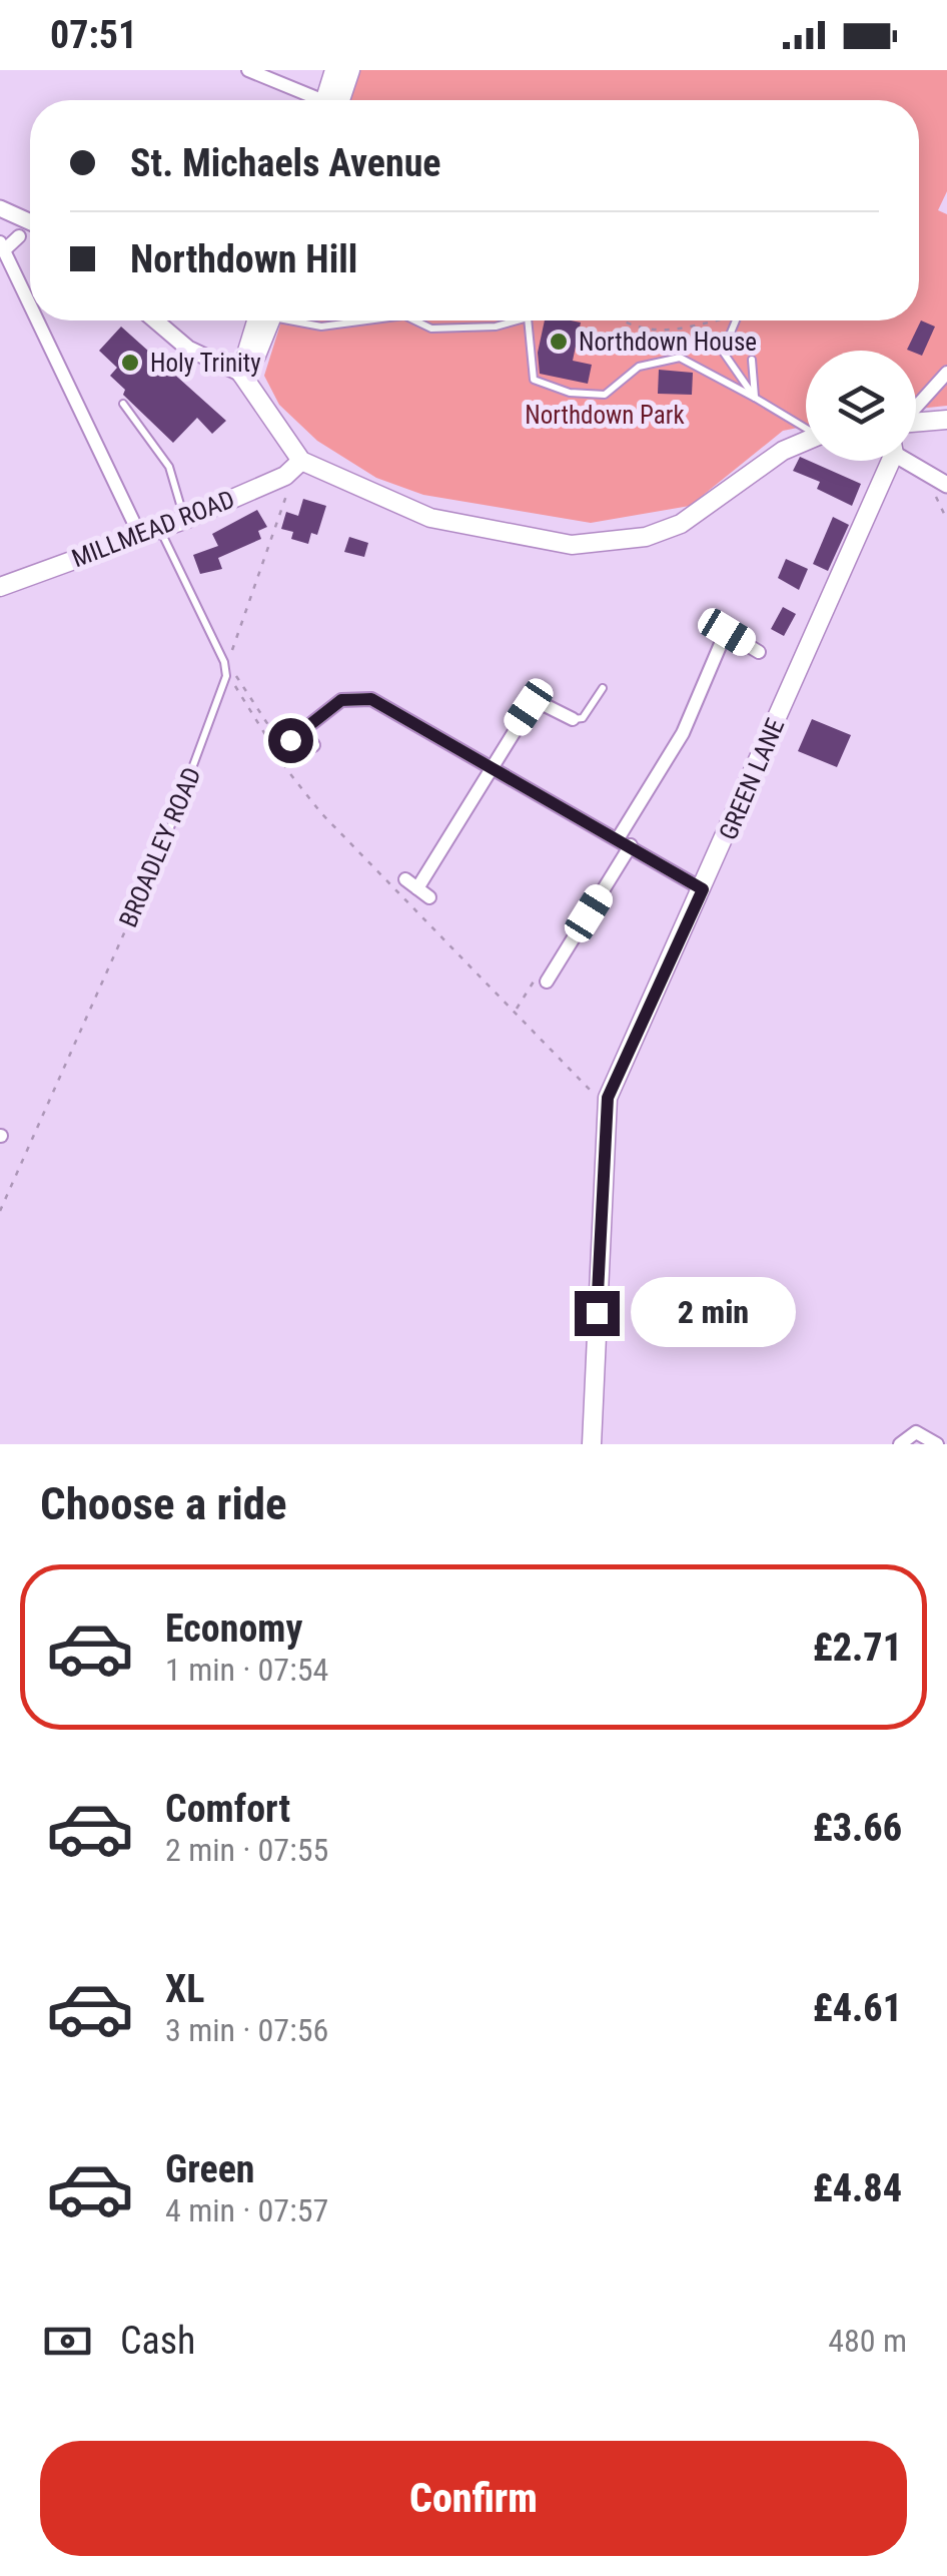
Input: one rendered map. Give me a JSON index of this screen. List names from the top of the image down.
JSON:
{
  "streets": {
    "main road": ["MILLMEAD ROAD", "GREEN LANE"],
    "lane": ["BROADLEY ROAD"]
  },
  "parks": ["Northdown Park"],
  "places": ["Northdown House", "Holy Trinity"],
  "page": {
    "status": "07:51",
    "banner": ["St. Michaels Avenue", "Northdown Hill"],
    "bubble": "2 min",
    "heading": "Choose a ride",
    "list": [
      {
        "name": "Economy",
        "note": "1 min · 07:54",
        "value": "£2.71"
      },
      {
        "name": "Comfort",
        "note": "2 min · 07:55",
        "value": "£3.66"
      },
      {
        "name": "XL",
        "note": "3 min · 07:56",
        "value": "£4.61"
      },
      {
        "name": "Green",
        "note": "4 min · 07:57",
        "value": "£4.84"
      }
    ],
    "pay": ["Cash", "480 m"],
    "buttons": "Confirm"
  }
}
